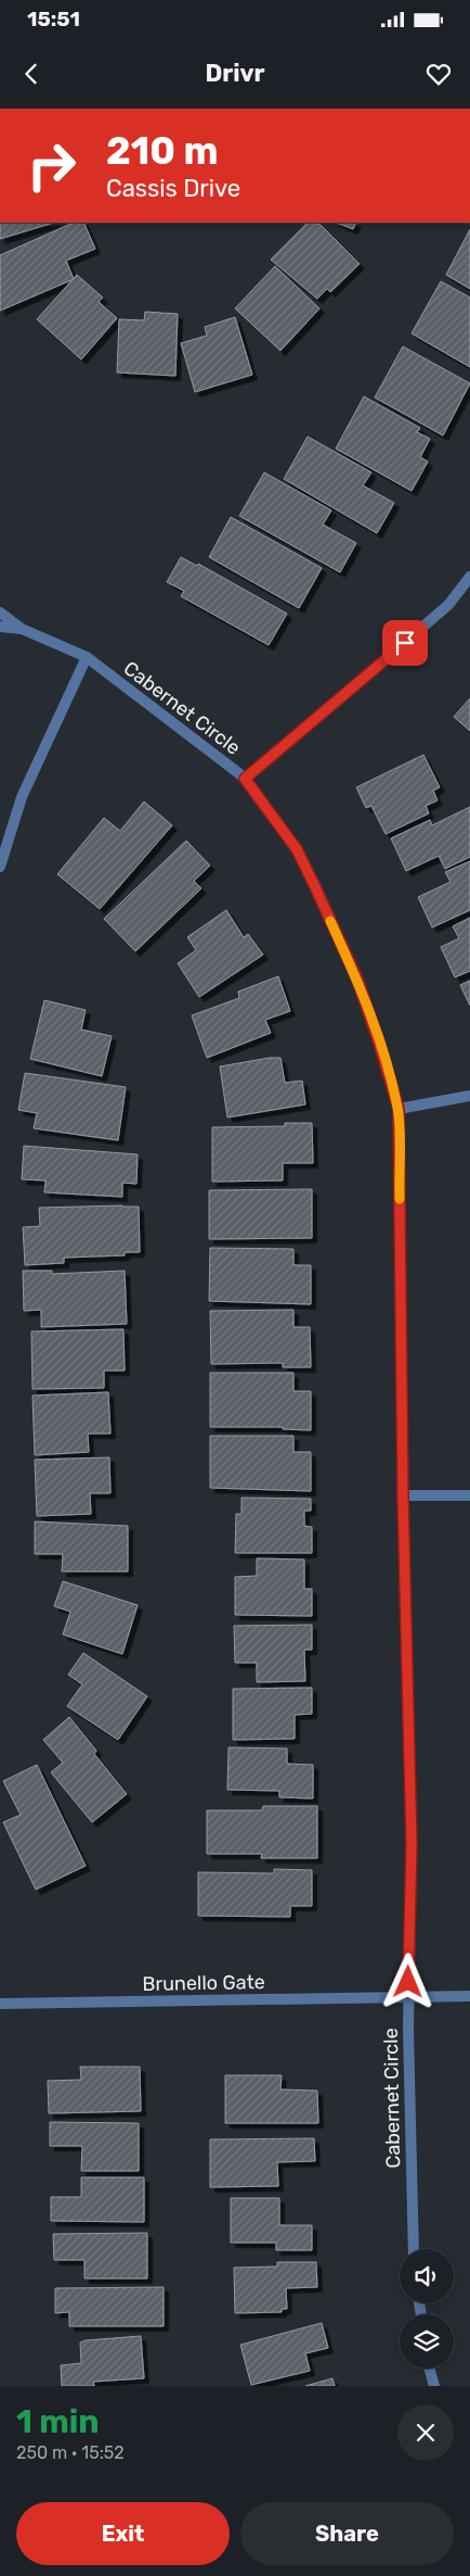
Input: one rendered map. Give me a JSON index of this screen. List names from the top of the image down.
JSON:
{
  "streets": {
    "street": ["Cabernet Circle", "Brunello Gate"]
  },
  "crossings": [
    ["Cabernet Circle", "Brunello Gate"]
  ],
  "page": {
    "status": "15:51",
    "header": "Drivr",
    "turn": ["210 m", "Cassis Drive"],
    "heading": ["1 min", "250 m · 15:52"],
    "buttons": ["Exit", "Share"]
  }
}
